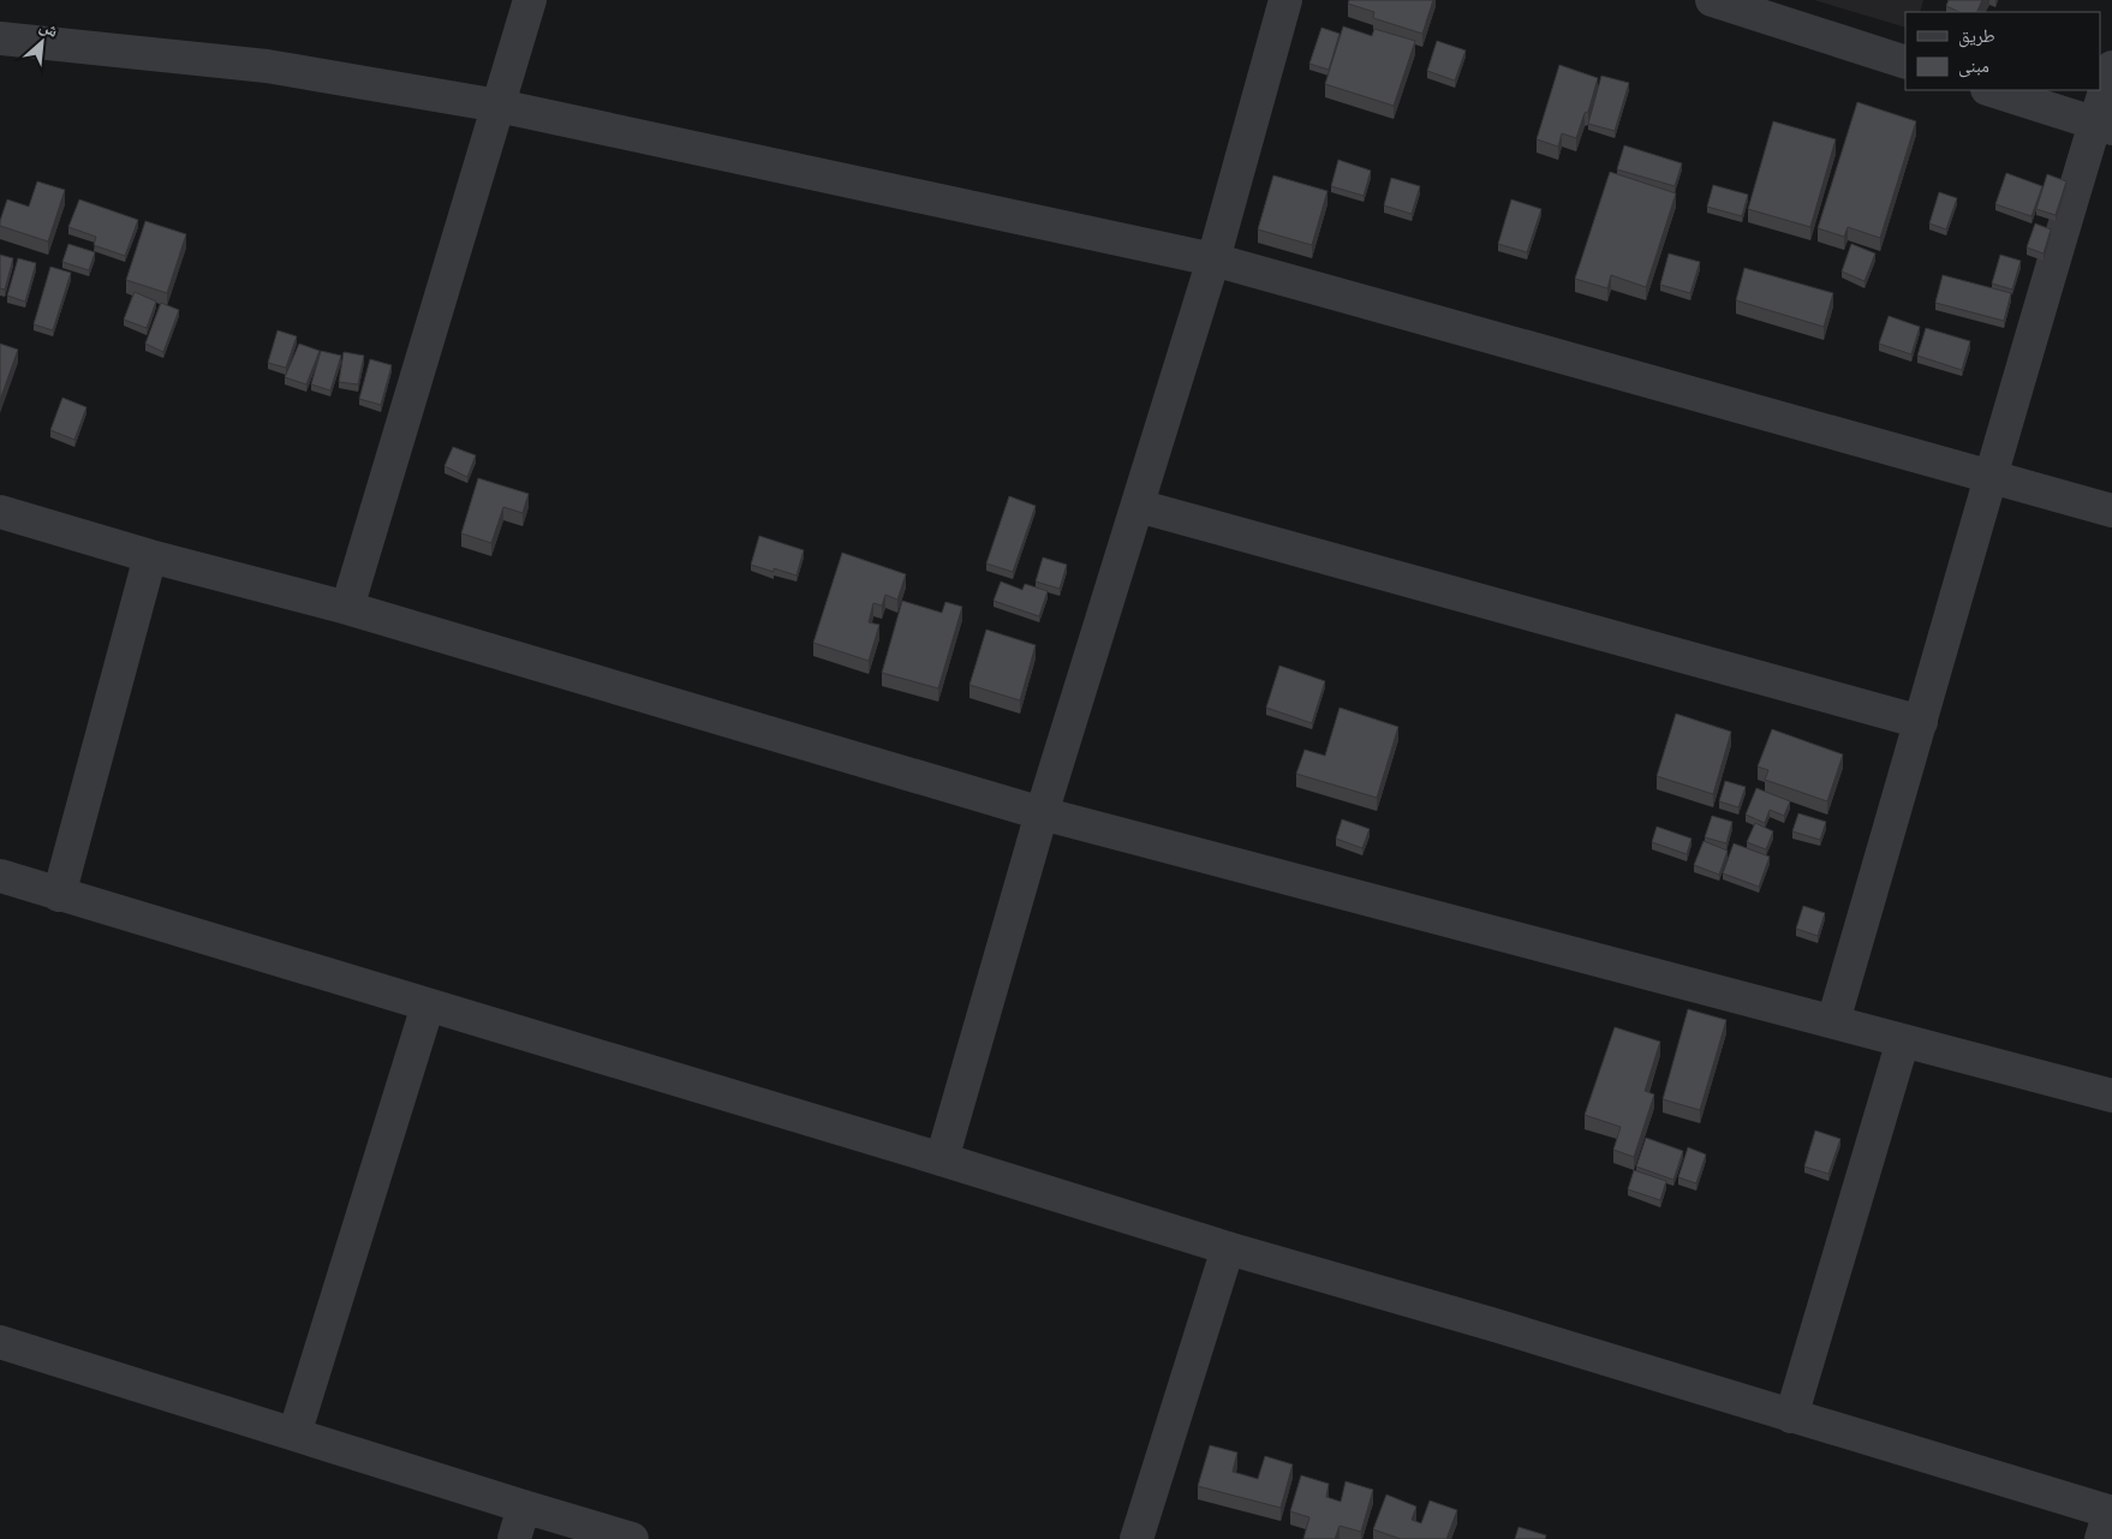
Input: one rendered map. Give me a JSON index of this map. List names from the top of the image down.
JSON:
{
  "legend": ["طريق", "مبنى"],
  "north": "top right"
}
